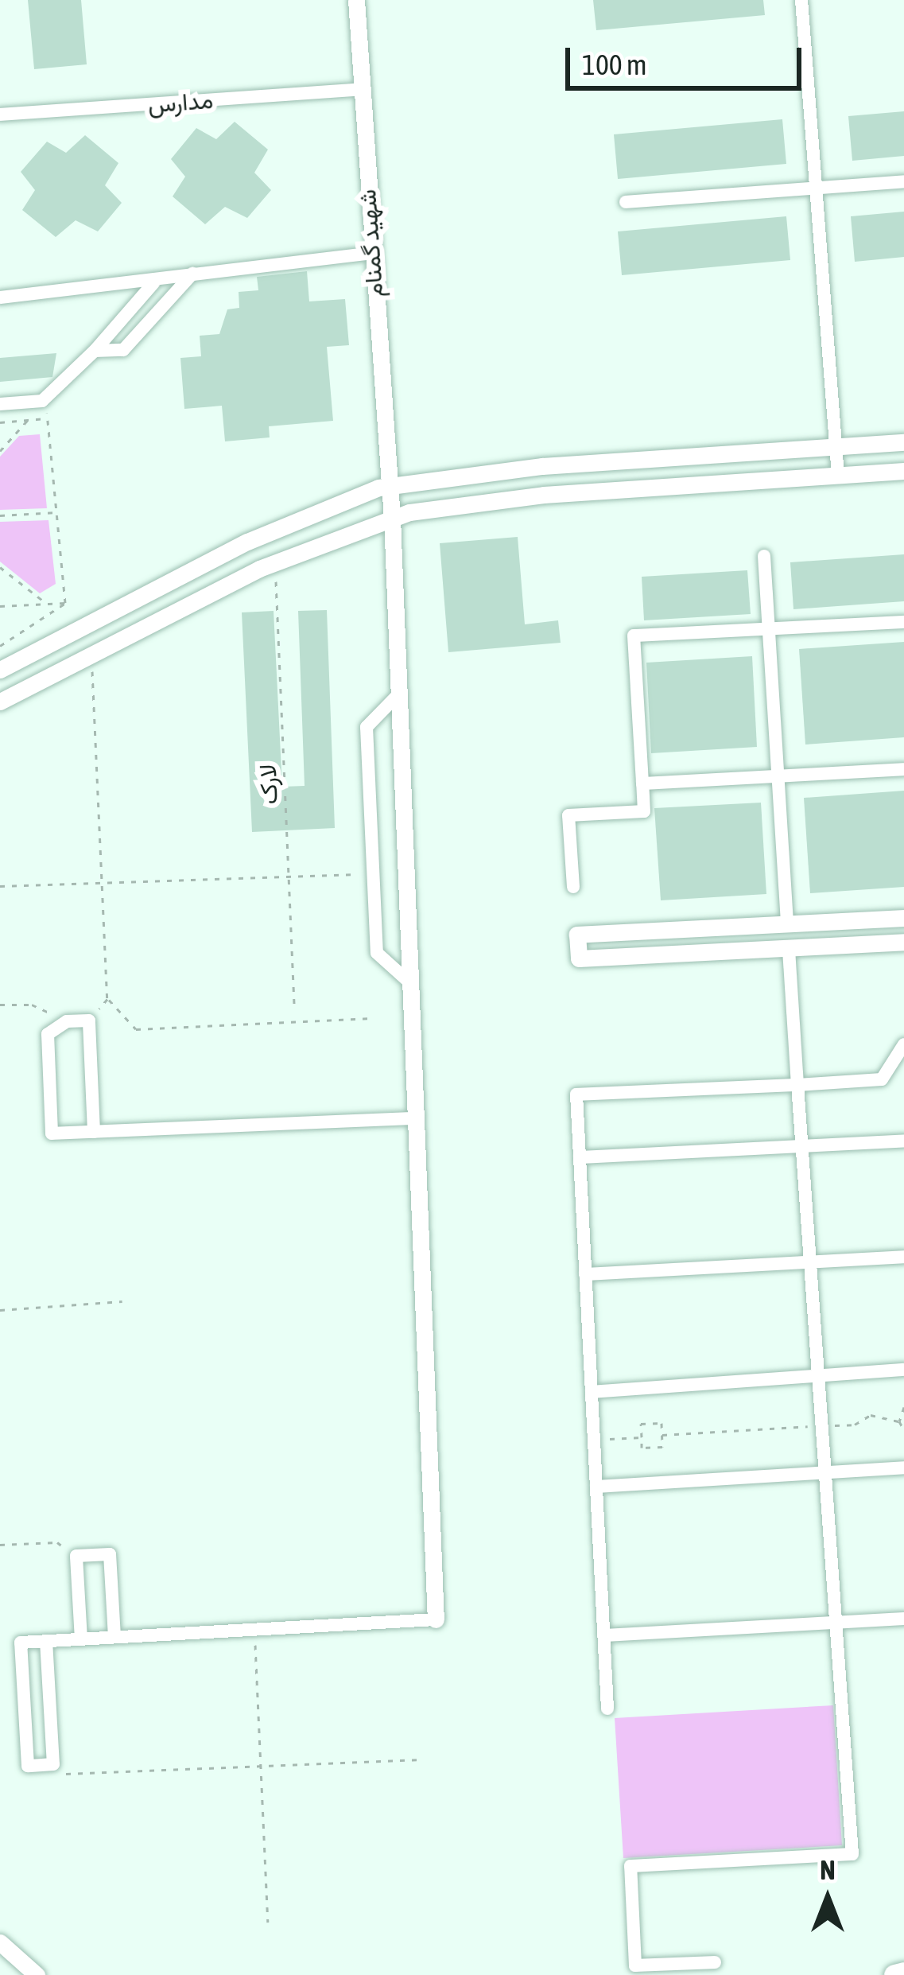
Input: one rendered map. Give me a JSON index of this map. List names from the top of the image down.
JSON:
{
  "streets": {
    "street": ["مدارس", "شهید گمنام"],
    "path": ["لارک"]
  },
  "crossings": [
    ["مدارس", "شهید گمنام"]
  ],
  "scale_bar": "100 m",
  "north": "top"
}
